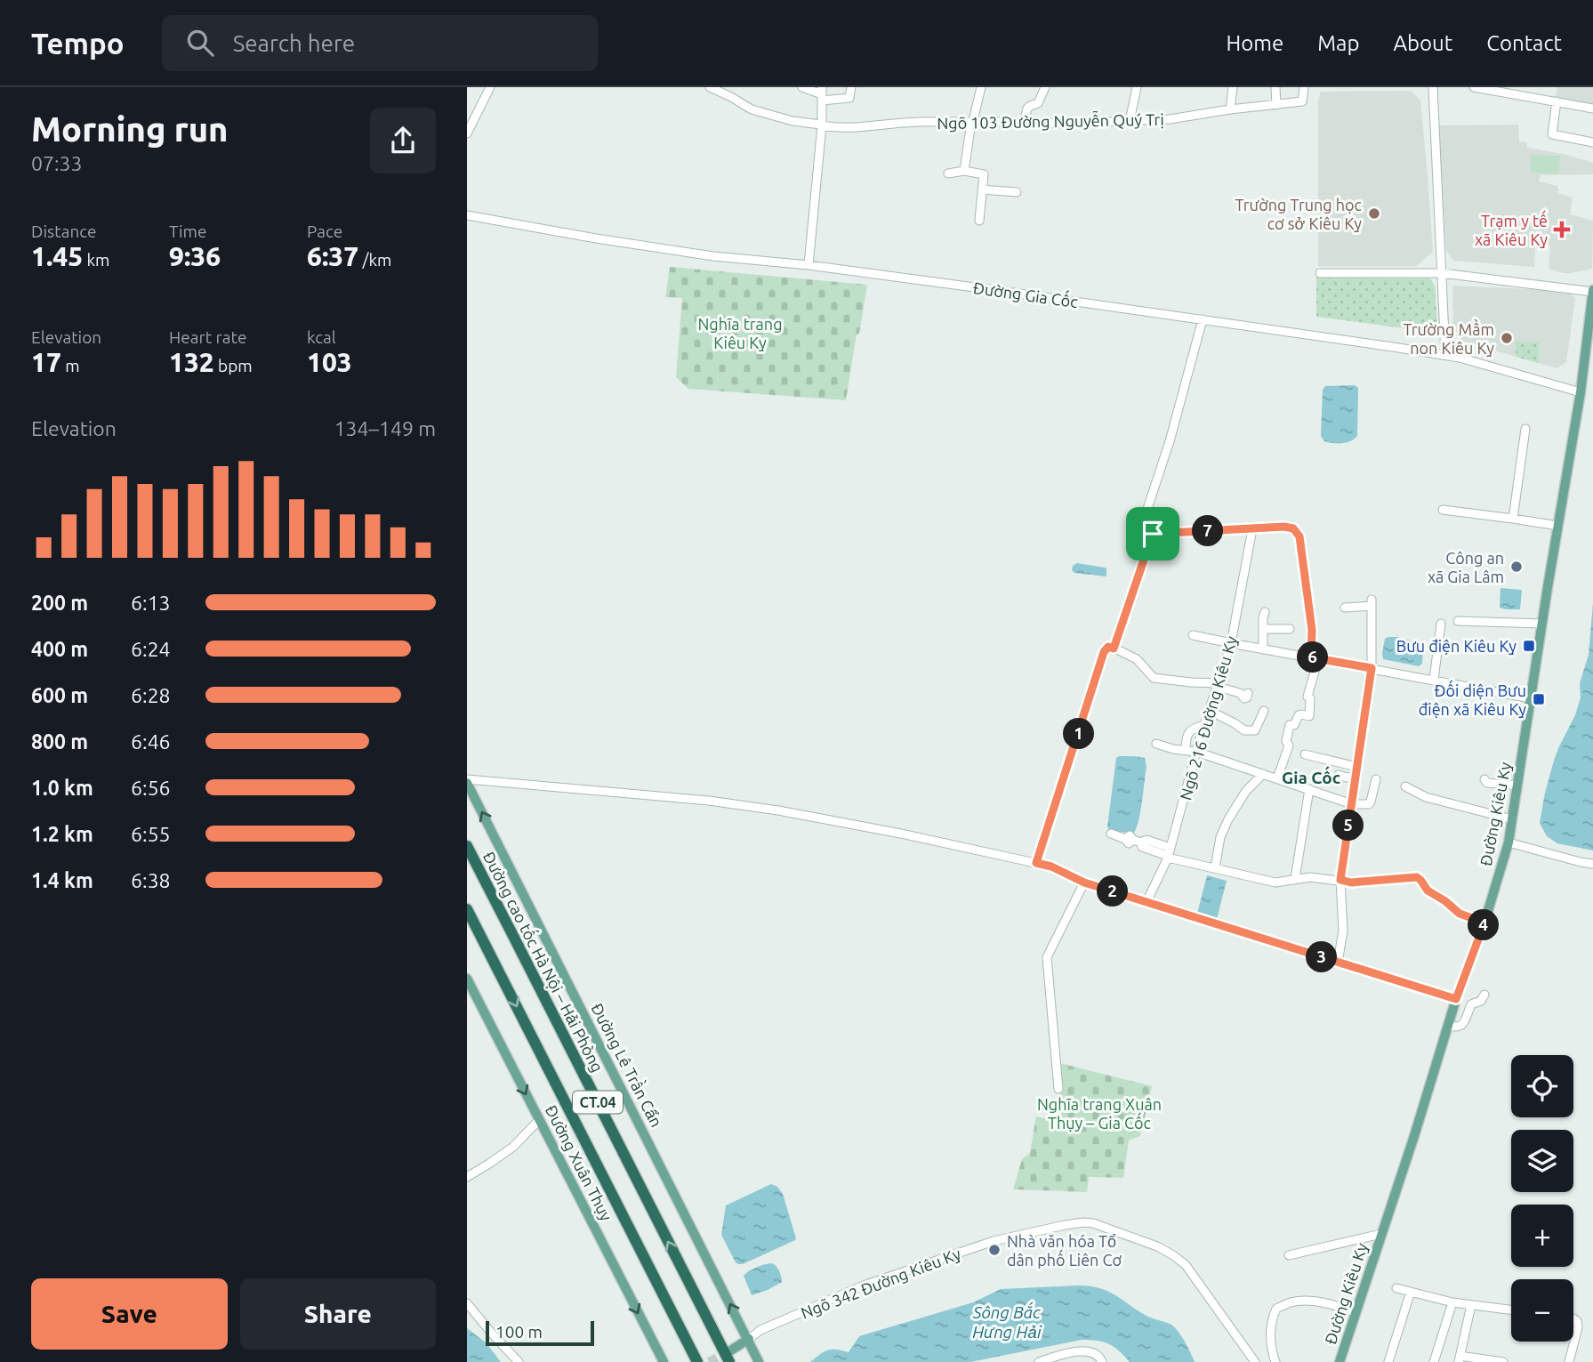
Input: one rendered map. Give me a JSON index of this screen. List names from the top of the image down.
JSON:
{
  "streets": {
    "highway": ["Đường cao tốc Hà Nội – Hải Phòng", "CT.04"],
    "main road": ["Đường Kiêu Kỵ", "Đường Lê Trần Cẩn", "Đường Xuân Thụy"],
    "street": [
      "Ngõ 103 Đường Nguyễn Quý Trị",
      "Đường Gia Cốc",
      "Ngõ 216 Đường Kiêu Kỵ",
      "Ngõ 342 Đường Kiêu Kỵ"
    ]
  },
  "crossings": [
    ["Đường Gia Cốc", "Đường Kiêu Kỵ"],
    ["Đường Lê Trần Cẩn", "Ngõ 342 Đường Kiêu Kỵ"]
  ],
  "one_way": ["Đường Lê Trần Cẩn", "Đường Xuân Thụy"],
  "districts": ["Gia Cốc"],
  "water": ["Sông Bắc Hưng Hải"],
  "parks": ["Nghĩa trang Kiêu Kỵ", "Nghĩa trang Xuân Thụy – Gia Cốc"],
  "places": {
    "other": [
      "Trường Trung học cơ sở Kiêu Kỵ",
      "Trường Mầm non Kiêu Kỵ",
      "Công an xã Gia Lâm",
      "Nhà văn hóa Tổ dân phố Liên Cơ"
    ],
    "health": ["Trạm y tế xã Kiêu Kỵ"],
    "transit": ["Bưu điện Kiêu Kỵ", "Đối diện Bưu điện xã Kiêu Kỵ"]
  },
  "scale_bar": "100 m",
  "page": {
    "header": "Tempo",
    "search": "Search here",
    "nav": [
      "Home",
      "Map",
      "About",
      "Contact"
    ],
    "heading": ["Morning run", "07:33"],
    "stats": [
      ["Distance", "1.45 km"],
      ["Time", "9:36"],
      ["Pace", "6:37 /km"],
      ["Elevation", "17 m"],
      ["Heart rate", "132 bpm"],
      ["kcal", "103"]
    ],
    "chart": ["Elevation", "134–149 m"],
    "pins": [
      "7",
      "6",
      "1",
      "5",
      "2",
      "4",
      "3"
    ],
    "list": [
      {
        "name": "200 m",
        "note": "6:13"
      },
      {
        "name": "400 m",
        "note": "6:24"
      },
      {
        "name": "600 m",
        "note": "6:28"
      },
      {
        "name": "800 m",
        "note": "6:46"
      },
      {
        "name": "1.0 km",
        "note": "6:56"
      },
      {
        "name": "1.2 km",
        "note": "6:55"
      },
      {
        "name": "1.4 km",
        "note": "6:38"
      }
    ],
    "map_buttons": ["+", "−"],
    "buttons": ["Save", "Share"],
    "scale": "100 m"
  }
}
